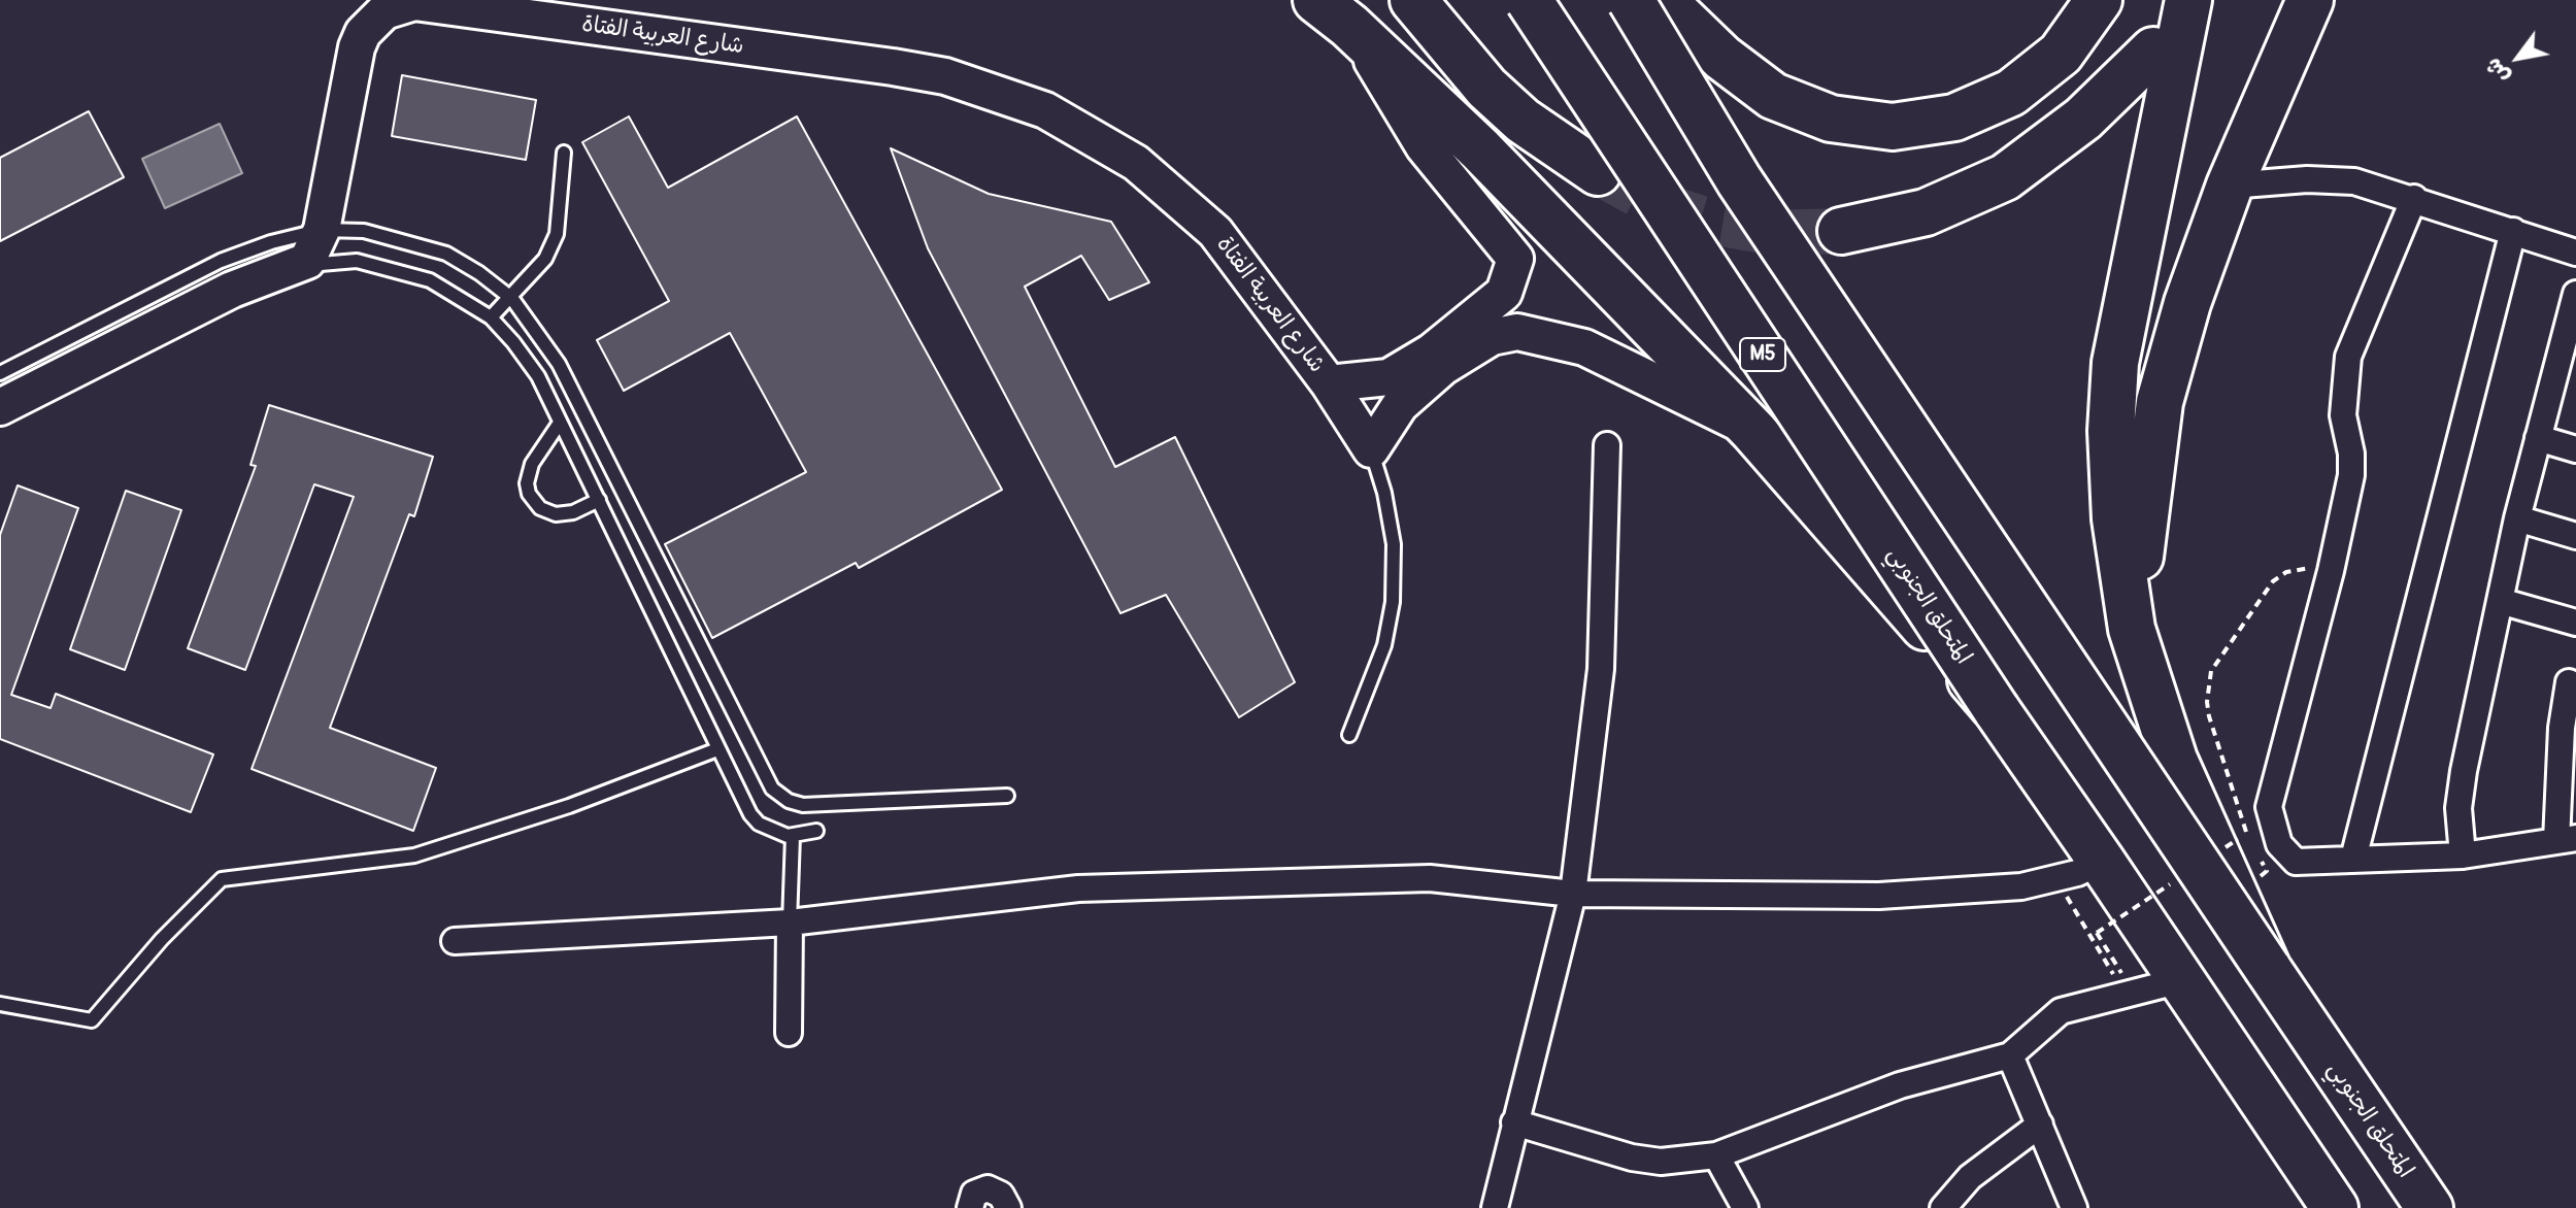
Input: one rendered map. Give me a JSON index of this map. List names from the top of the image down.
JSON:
{
  "streets": {
    "highway": ["M5", "المتحلق الجنوبي"],
    "street": ["شارع العربية الفتاة"]
  },
  "north": "bottom left"
}
